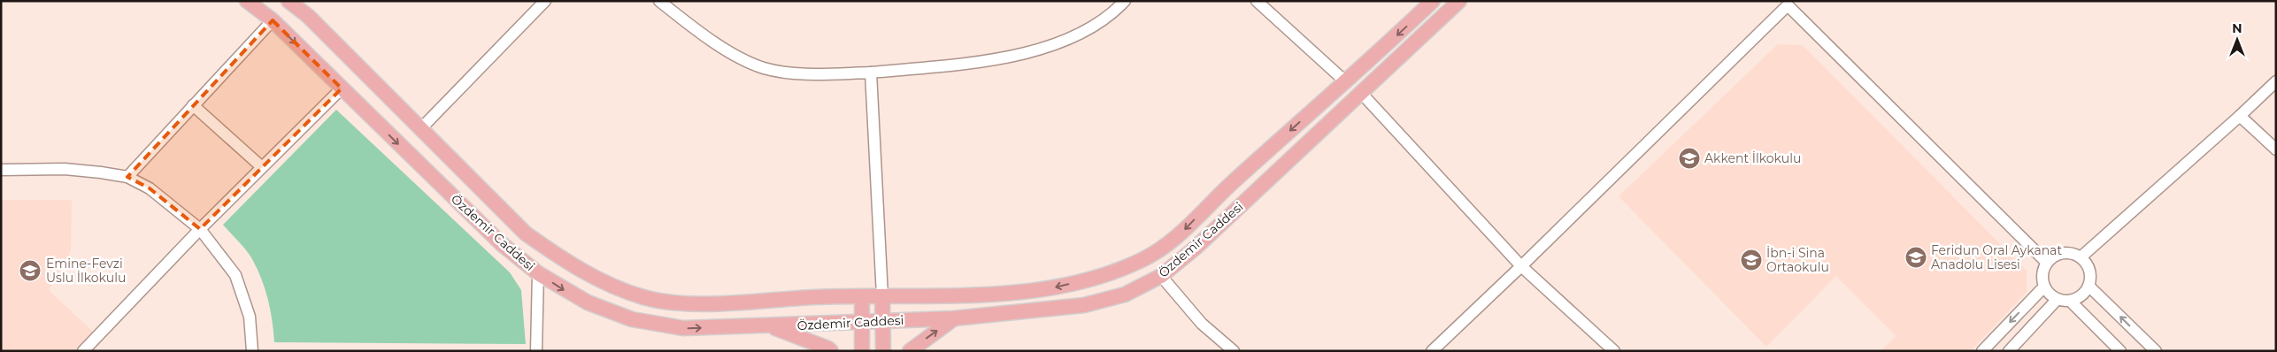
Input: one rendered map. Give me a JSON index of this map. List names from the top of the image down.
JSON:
{
  "streets": {
    "main road": ["Özdemir Caddesi"]
  },
  "places": {
    "school or university": [
      "Akkent İlkokulu",
      "Feridun Oral Aykanat Anadolu Lisesi",
      "İbn-i Sina Ortaokulu",
      "Emine-Fevzi Uslu İlkokulu"
    ]
  },
  "north": "top"
}
